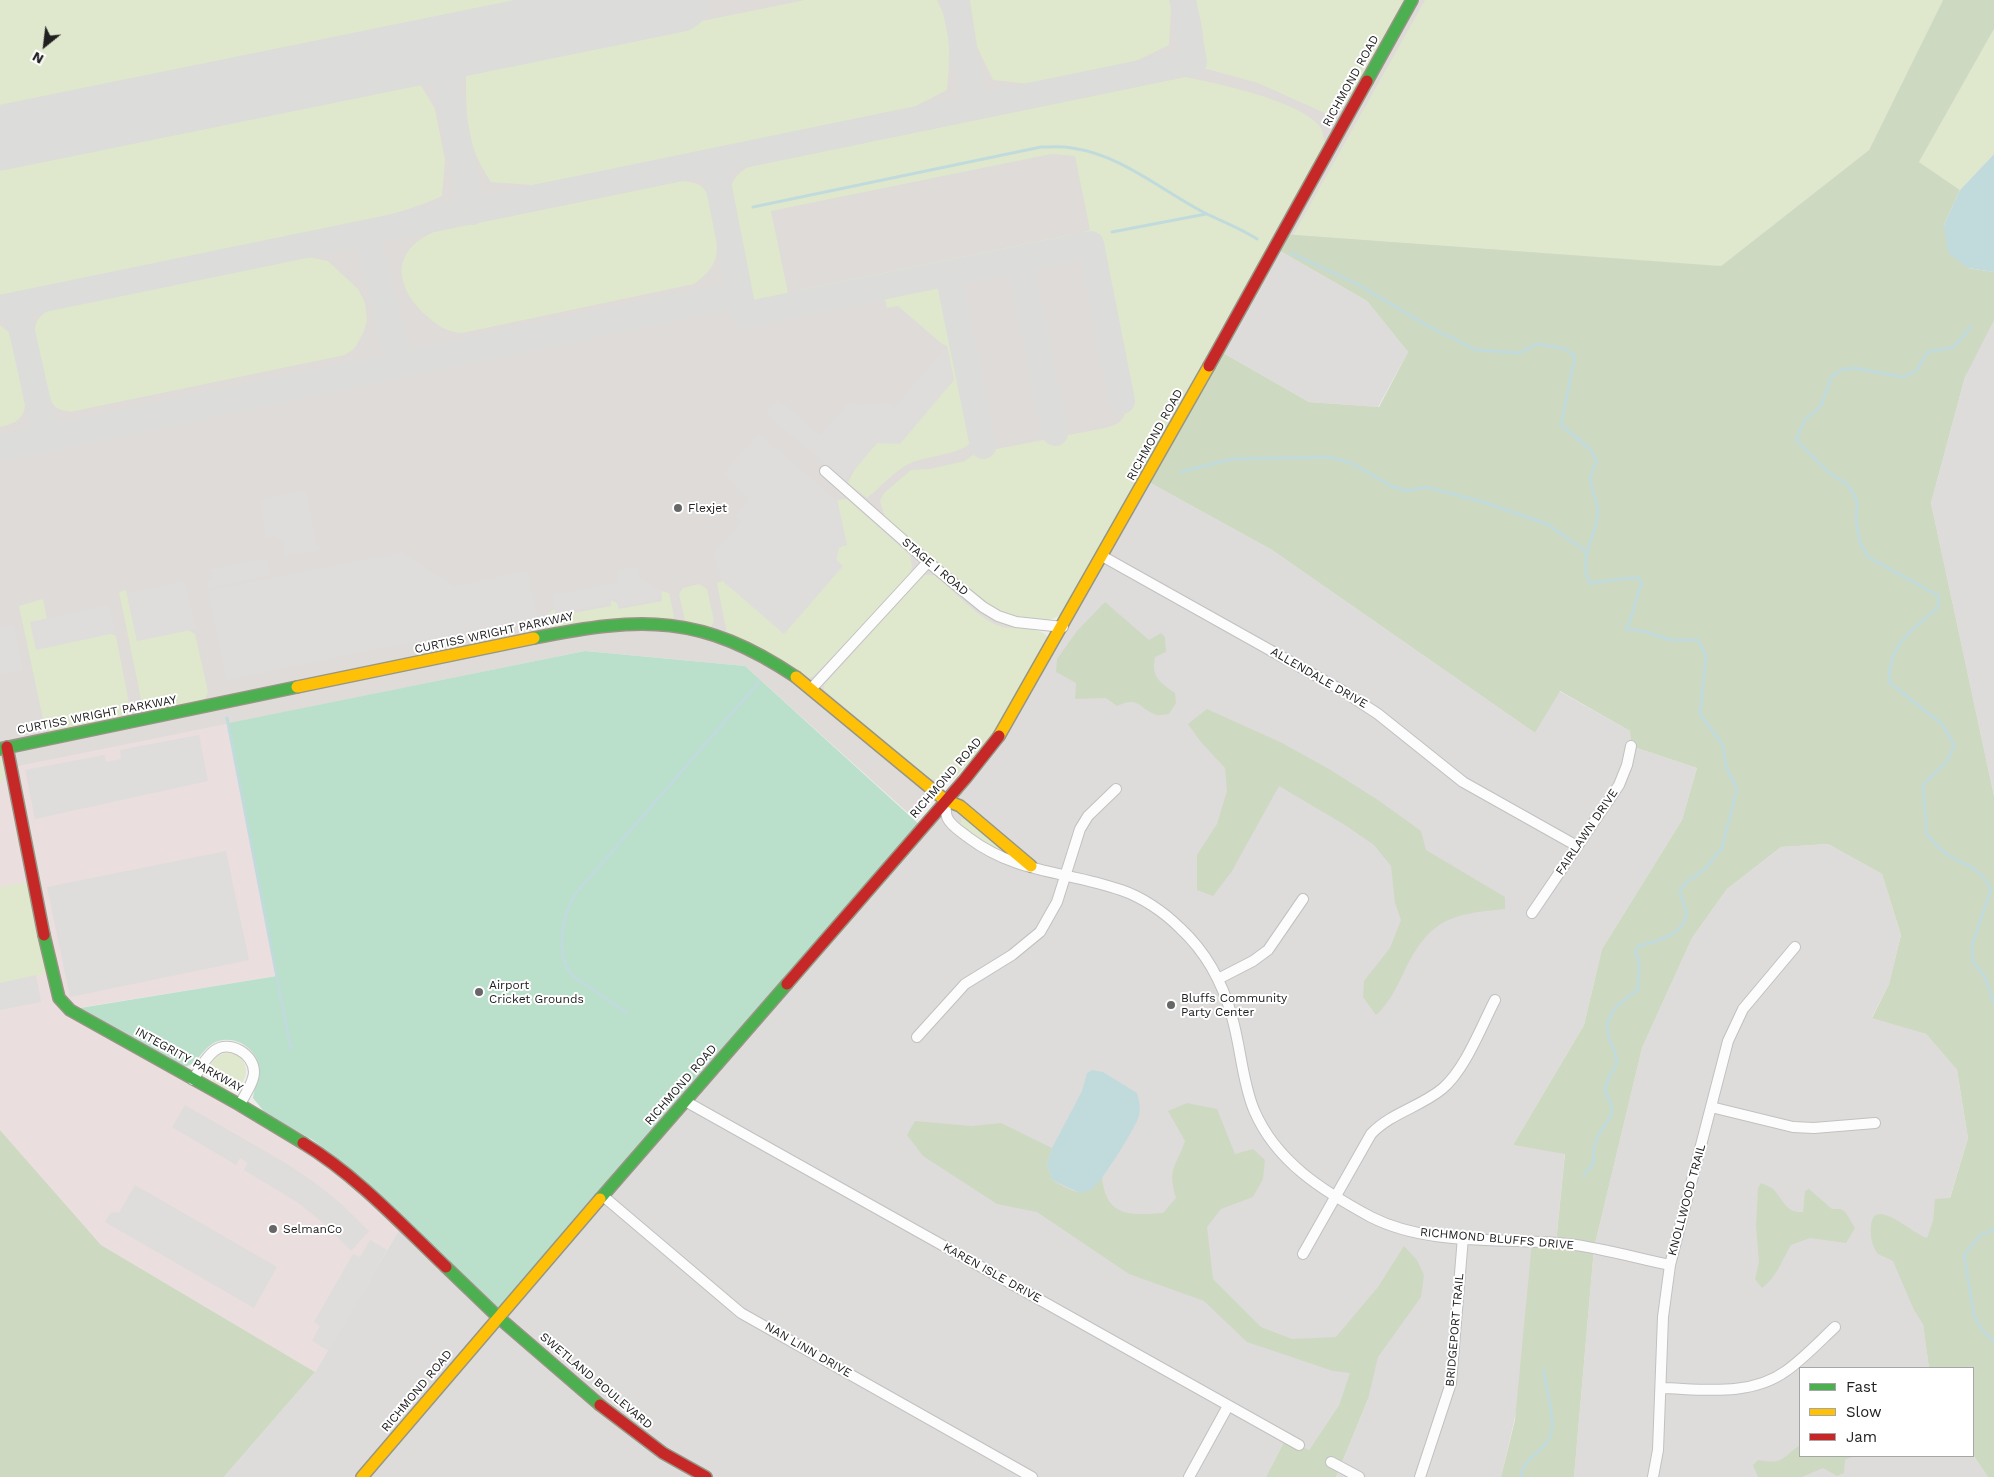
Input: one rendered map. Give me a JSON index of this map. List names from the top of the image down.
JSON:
{
  "streets": {
    "street": [
      "RICHMOND ROAD",
      "STAGE I ROAD",
      "CURTISS WRIGHT PARKWAY",
      "ALLENDALE DRIVE",
      "FAIRLAWN DRIVE",
      "INTEGRITY PARKWAY",
      "KNOLLWOOD TRAIL",
      "RICHMOND BLUFFS DRIVE",
      "KAREN ISLE DRIVE",
      "BRIDGEPORT TRAIL",
      "NAN LINN DRIVE",
      "SWETLAND BOULEVARD"
    ]
  },
  "crossings": [
    ["RICHMOND ROAD", "STAGE I ROAD"],
    ["RICHMOND ROAD", "CURTISS WRIGHT PARKWAY"],
    ["RICHMOND ROAD", "ALLENDALE DRIVE"],
    ["RICHMOND ROAD", "INTEGRITY PARKWAY"],
    ["RICHMOND ROAD", "RICHMOND BLUFFS DRIVE"],
    ["RICHMOND ROAD", "KAREN ISLE DRIVE"],
    ["RICHMOND ROAD", "NAN LINN DRIVE"],
    ["RICHMOND ROAD", "SWETLAND BOULEVARD"],
    ["CURTISS WRIGHT PARKWAY", "INTEGRITY PARKWAY"],
    ["CURTISS WRIGHT PARKWAY", "RICHMOND BLUFFS DRIVE"],
    ["ALLENDALE DRIVE", "FAIRLAWN DRIVE"],
    ["INTEGRITY PARKWAY", "SWETLAND BOULEVARD"],
    ["KNOLLWOOD TRAIL", "RICHMOND BLUFFS DRIVE"],
    ["RICHMOND BLUFFS DRIVE", "BRIDGEPORT TRAIL"]
  ],
  "places": [
    "Flexjet",
    "Airport Cricket Grounds",
    "Bluffs Community Party Center",
    "SelmanCo"
  ],
  "legend": ["Fast", "Slow", "Jam"],
  "north": "bottom left"
}
